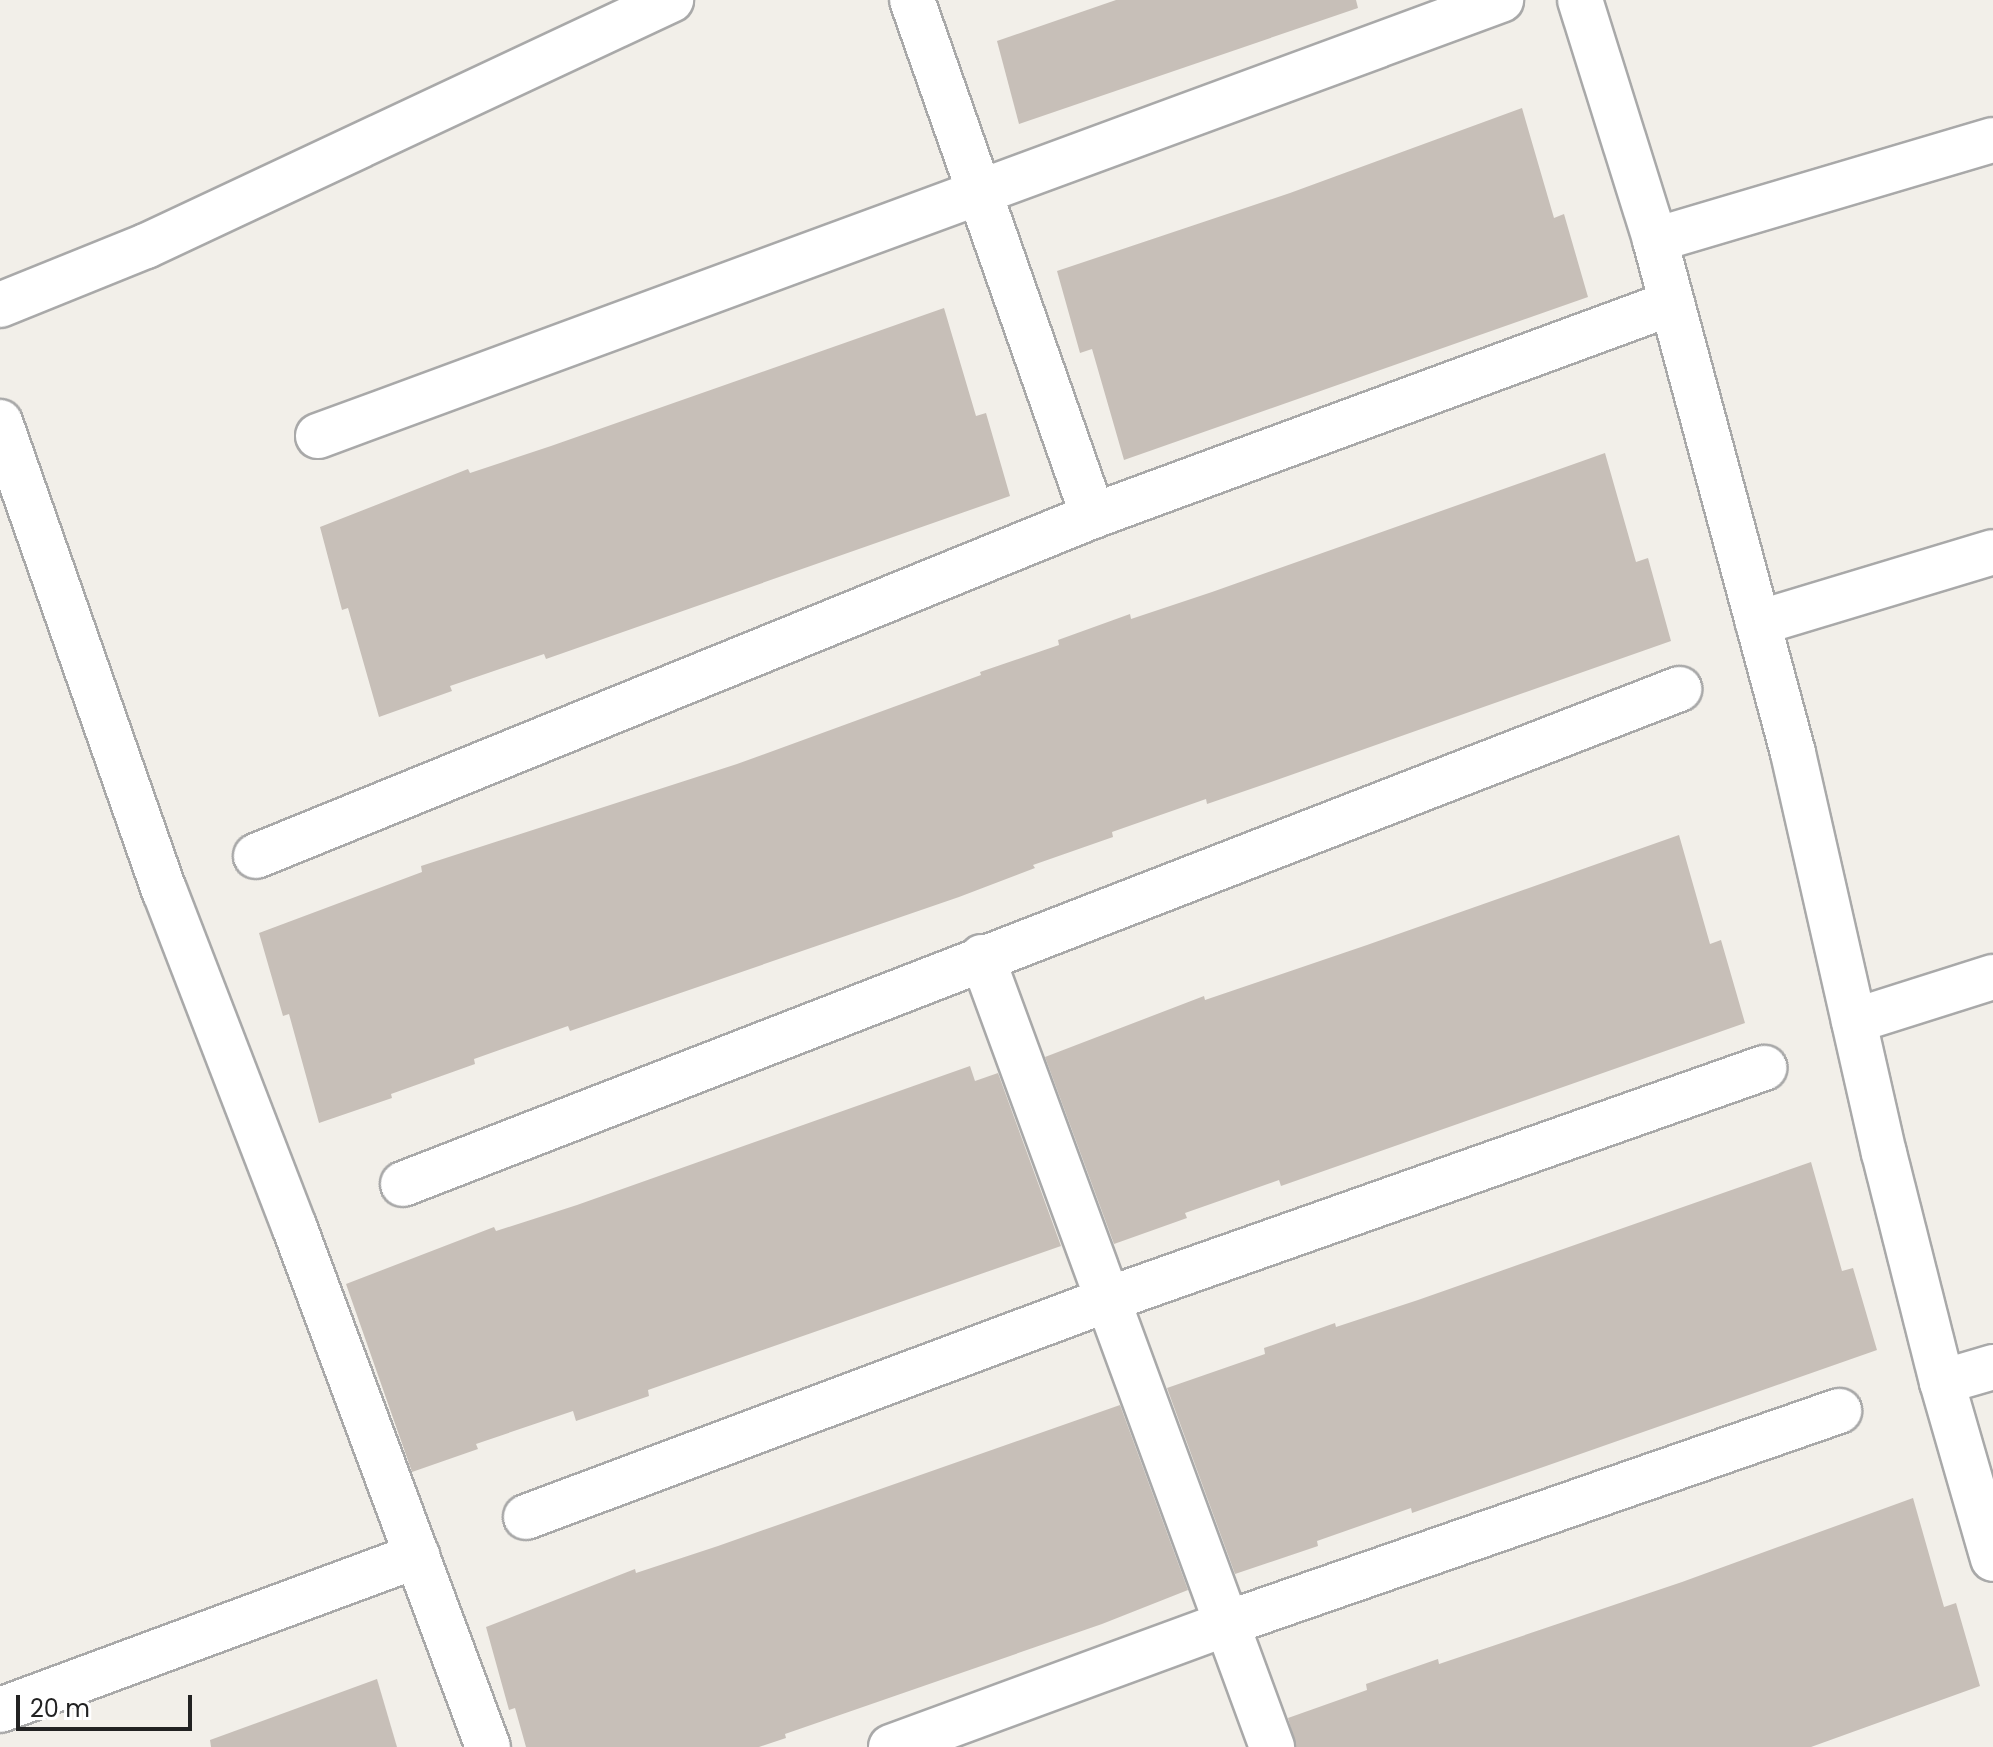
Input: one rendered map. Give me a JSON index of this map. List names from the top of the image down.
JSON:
{
  "scale_bar": "20 m"
}
